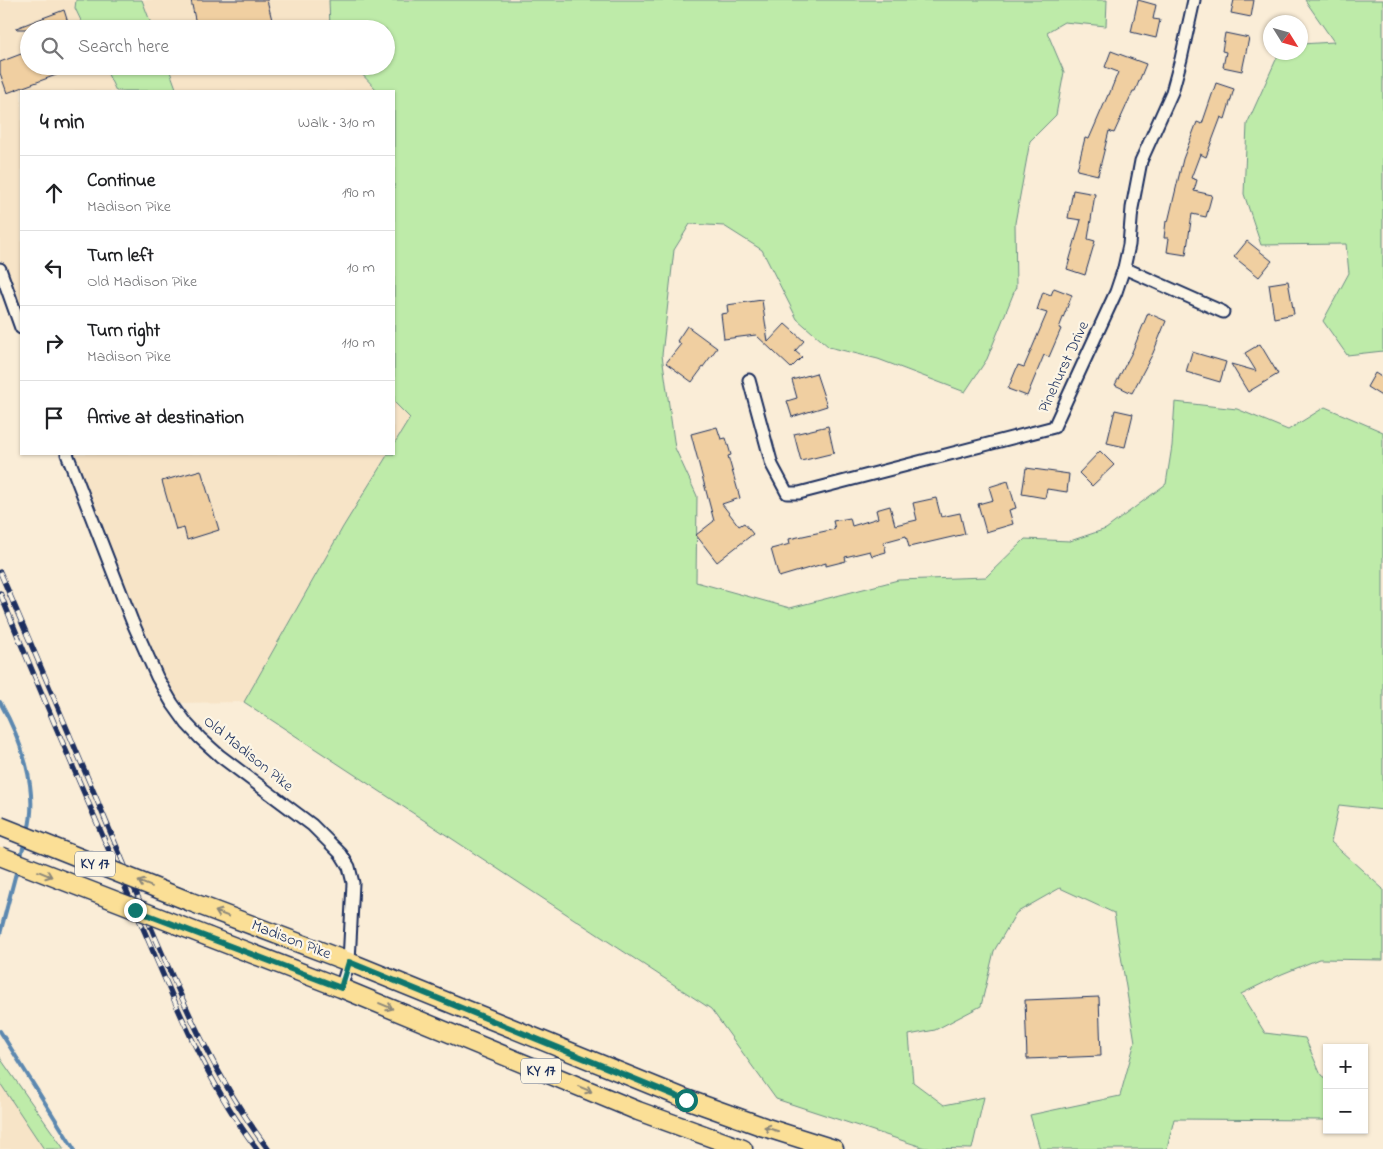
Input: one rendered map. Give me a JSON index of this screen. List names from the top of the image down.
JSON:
{
  "streets": {
    "main road": ["KY 17", "Madison Pike"],
    "street": ["Pinehurst Drive", "Old Madison Pike"]
  },
  "crossings": [
    ["Old Madison Pike", "Madison Pike"]
  ],
  "north": "bottom right",
  "page": {
    "search": "Search here",
    "heading": ["4 min", "Walk · 310 m"],
    "list": [
      ["Continue", "Madison Pike", "190 m"],
      ["Turn left", "Old Madison Pike", "10 m"],
      ["Turn right", "Madison Pike", "110 m"],
      "Arrive at destination"
    ],
    "map_buttons": ["+", "−"]
  }
}
